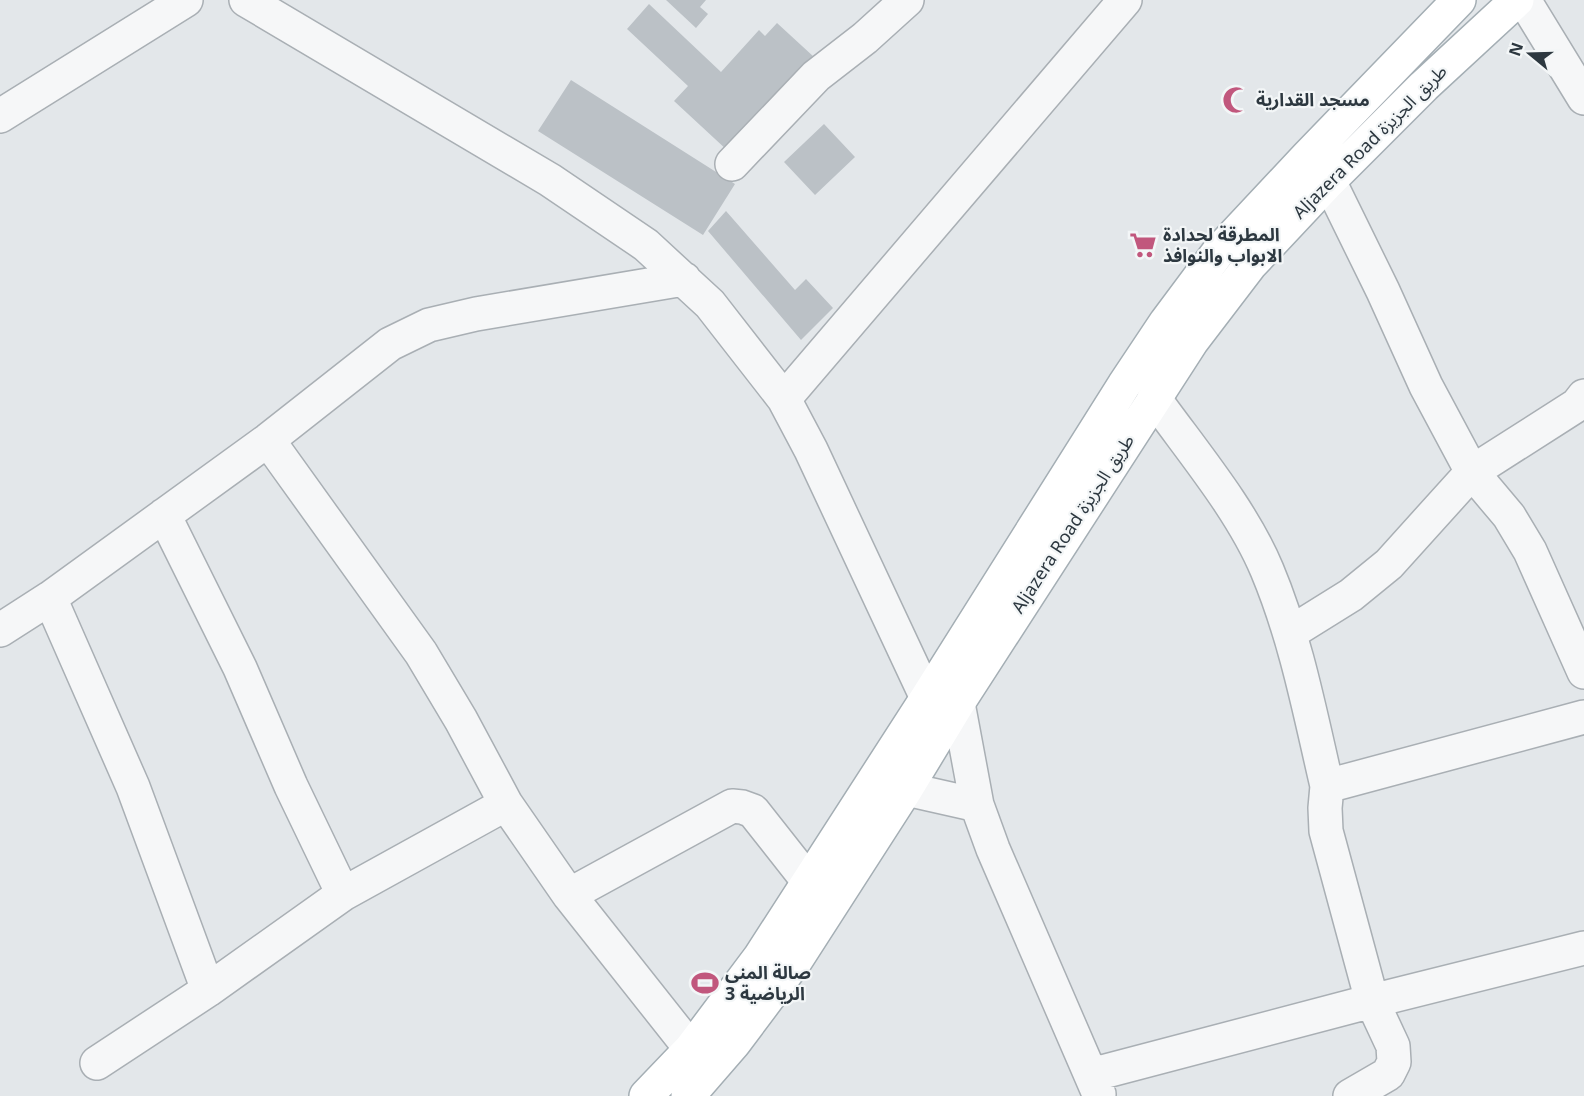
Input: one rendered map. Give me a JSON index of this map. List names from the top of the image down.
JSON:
{
  "streets": {
    "main road": ["Aljazera Road طريق الجزيزة"]
  },
  "places": {
    "mosque": ["مسجد القدارية"],
    "supermarket": ["المطرقة لحدادة الابواب والنوافذ"],
    "sports": ["صالة المنى الرياضية 3"]
  },
  "north": "left"
}
